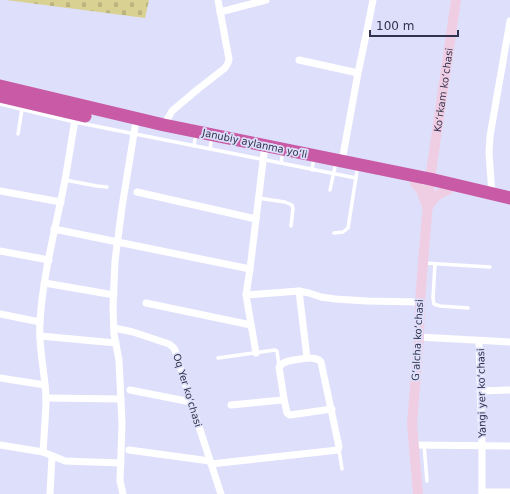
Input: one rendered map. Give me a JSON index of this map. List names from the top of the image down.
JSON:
{
  "streets": {
    "highway": ["Janubiy aylanma yoʻli"],
    "street": [
      "Ko‘rkam ko‘chasi",
      "Gʻalcha koʻchasi",
      "Oq Yer koʻchasi",
      "Yangi yer koʻchasi"
    ]
  },
  "crossings": [
    ["Ko‘rkam ko‘chasi", "Janubiy aylanma yoʻli"],
    ["Ko‘rkam ko‘chasi", "Gʻalcha koʻchasi"],
    ["Janubiy aylanma yoʻli", "Gʻalcha koʻchasi"],
    ["Gʻalcha koʻchasi", "Yangi yer koʻchasi"]
  ],
  "scale_bar": "100 m"
}
